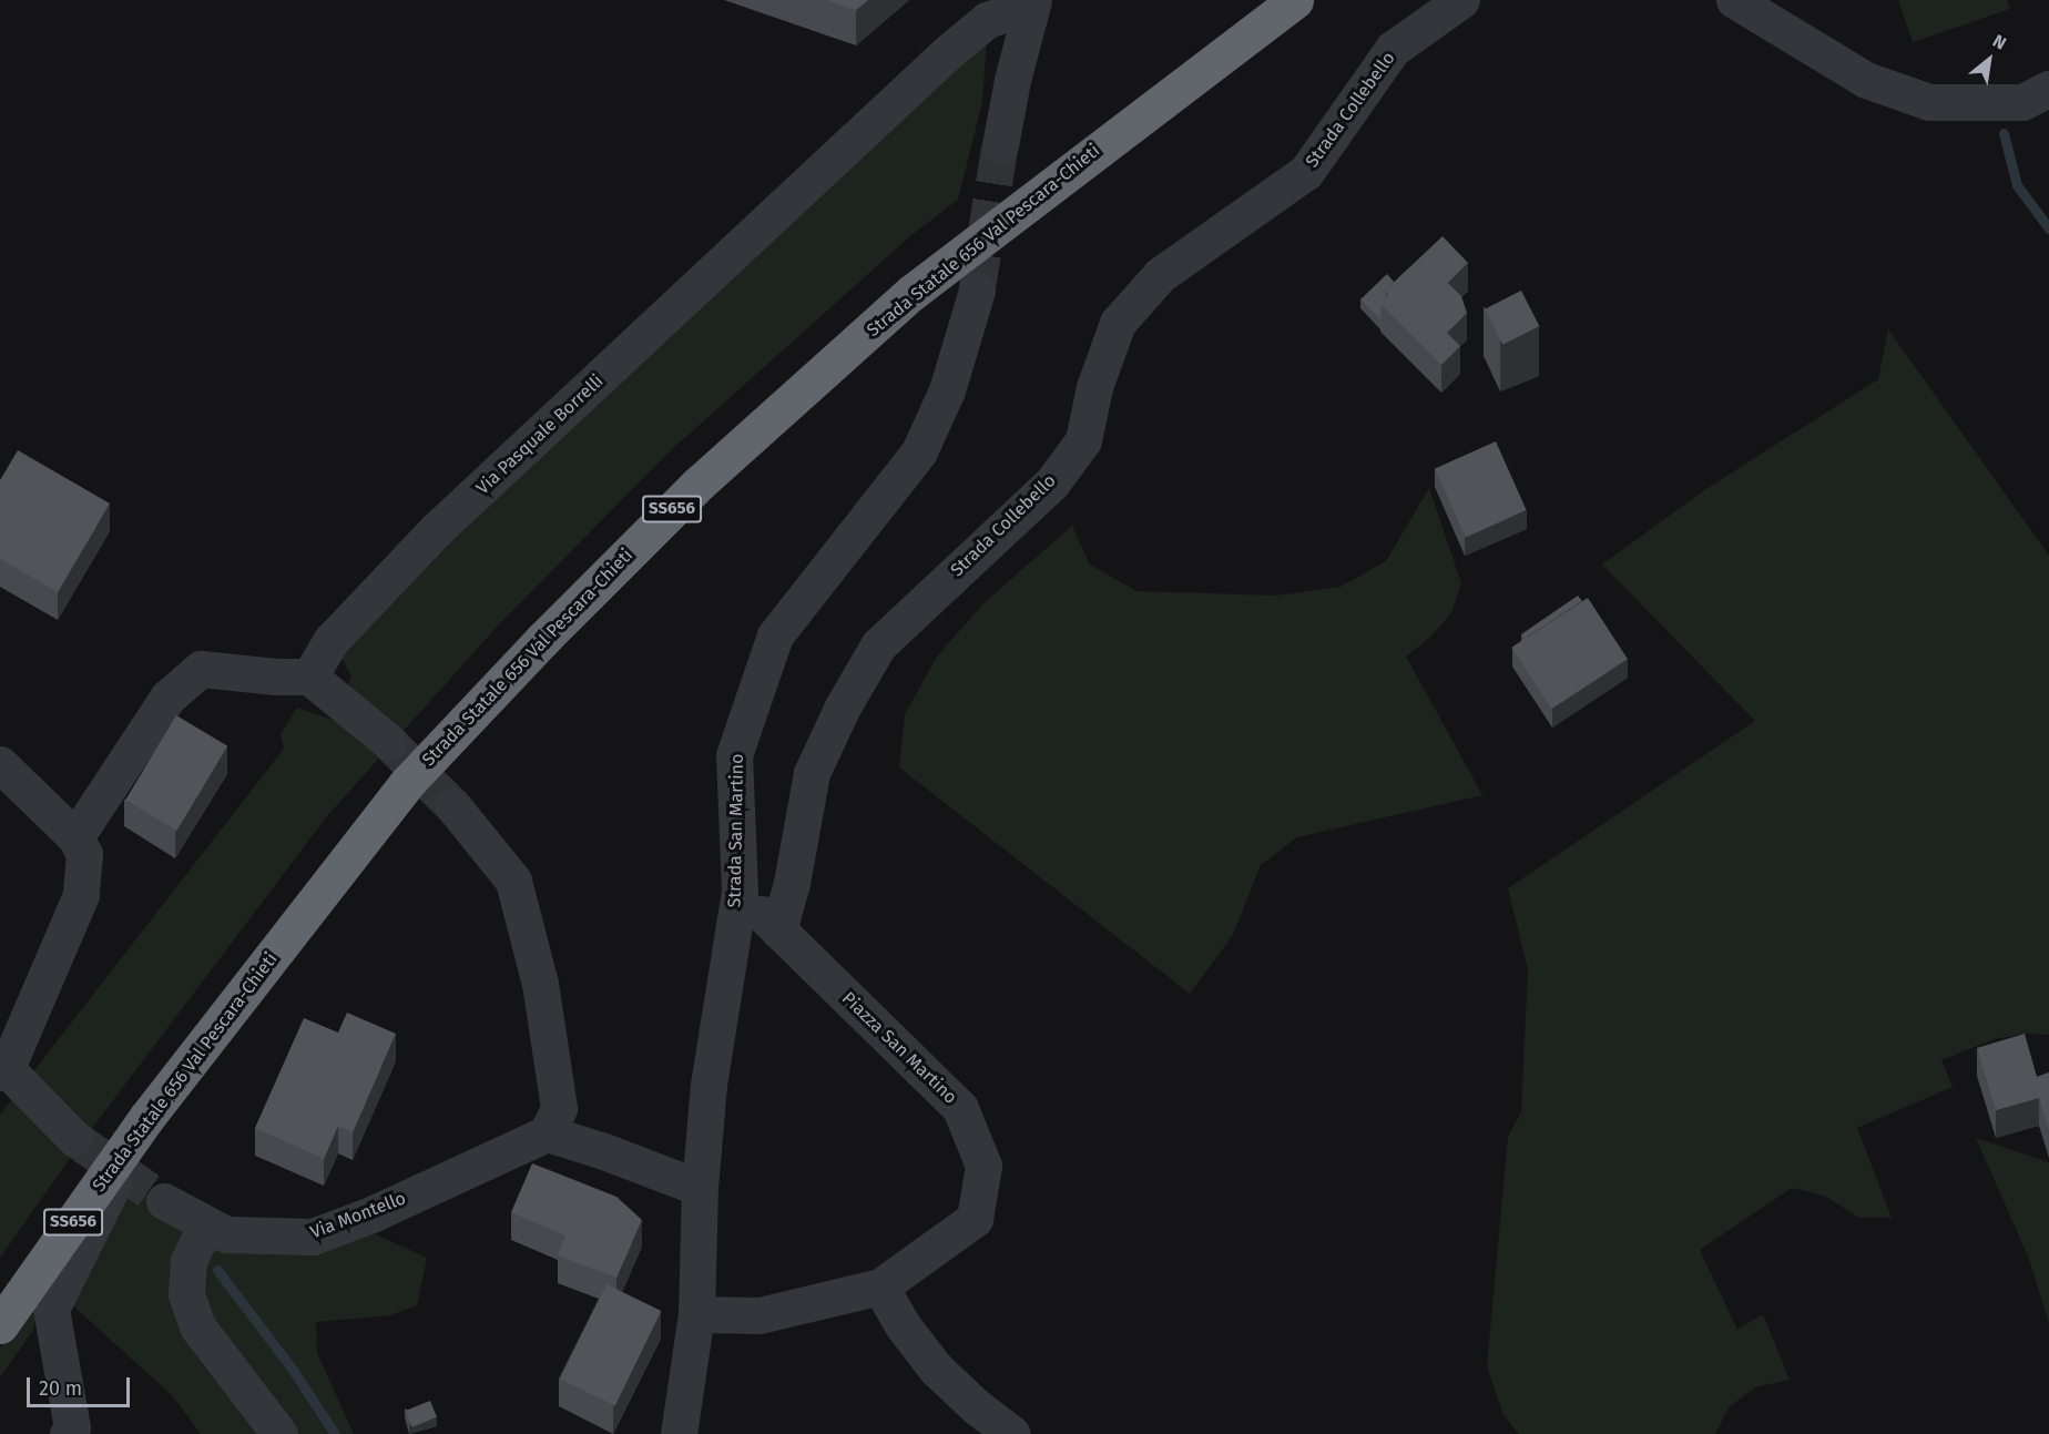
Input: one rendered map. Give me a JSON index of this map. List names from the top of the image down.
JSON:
{
  "streets": {
    "highway": ["Strada Statale 656 Val Pescara-Chieti", "SS656"],
    "street": [
      "Strada Collebello",
      "Via Pasquale Borrelli",
      "Strada San Martino",
      "Piazza San Martino",
      "Via Montello"
    ]
  },
  "crossings": [
    ["Strada Collebello", "Piazza San Martino"],
    ["Strada San Martino", "Piazza San Martino"]
  ],
  "scale_bar": "20 m",
  "north": "top right"
}
